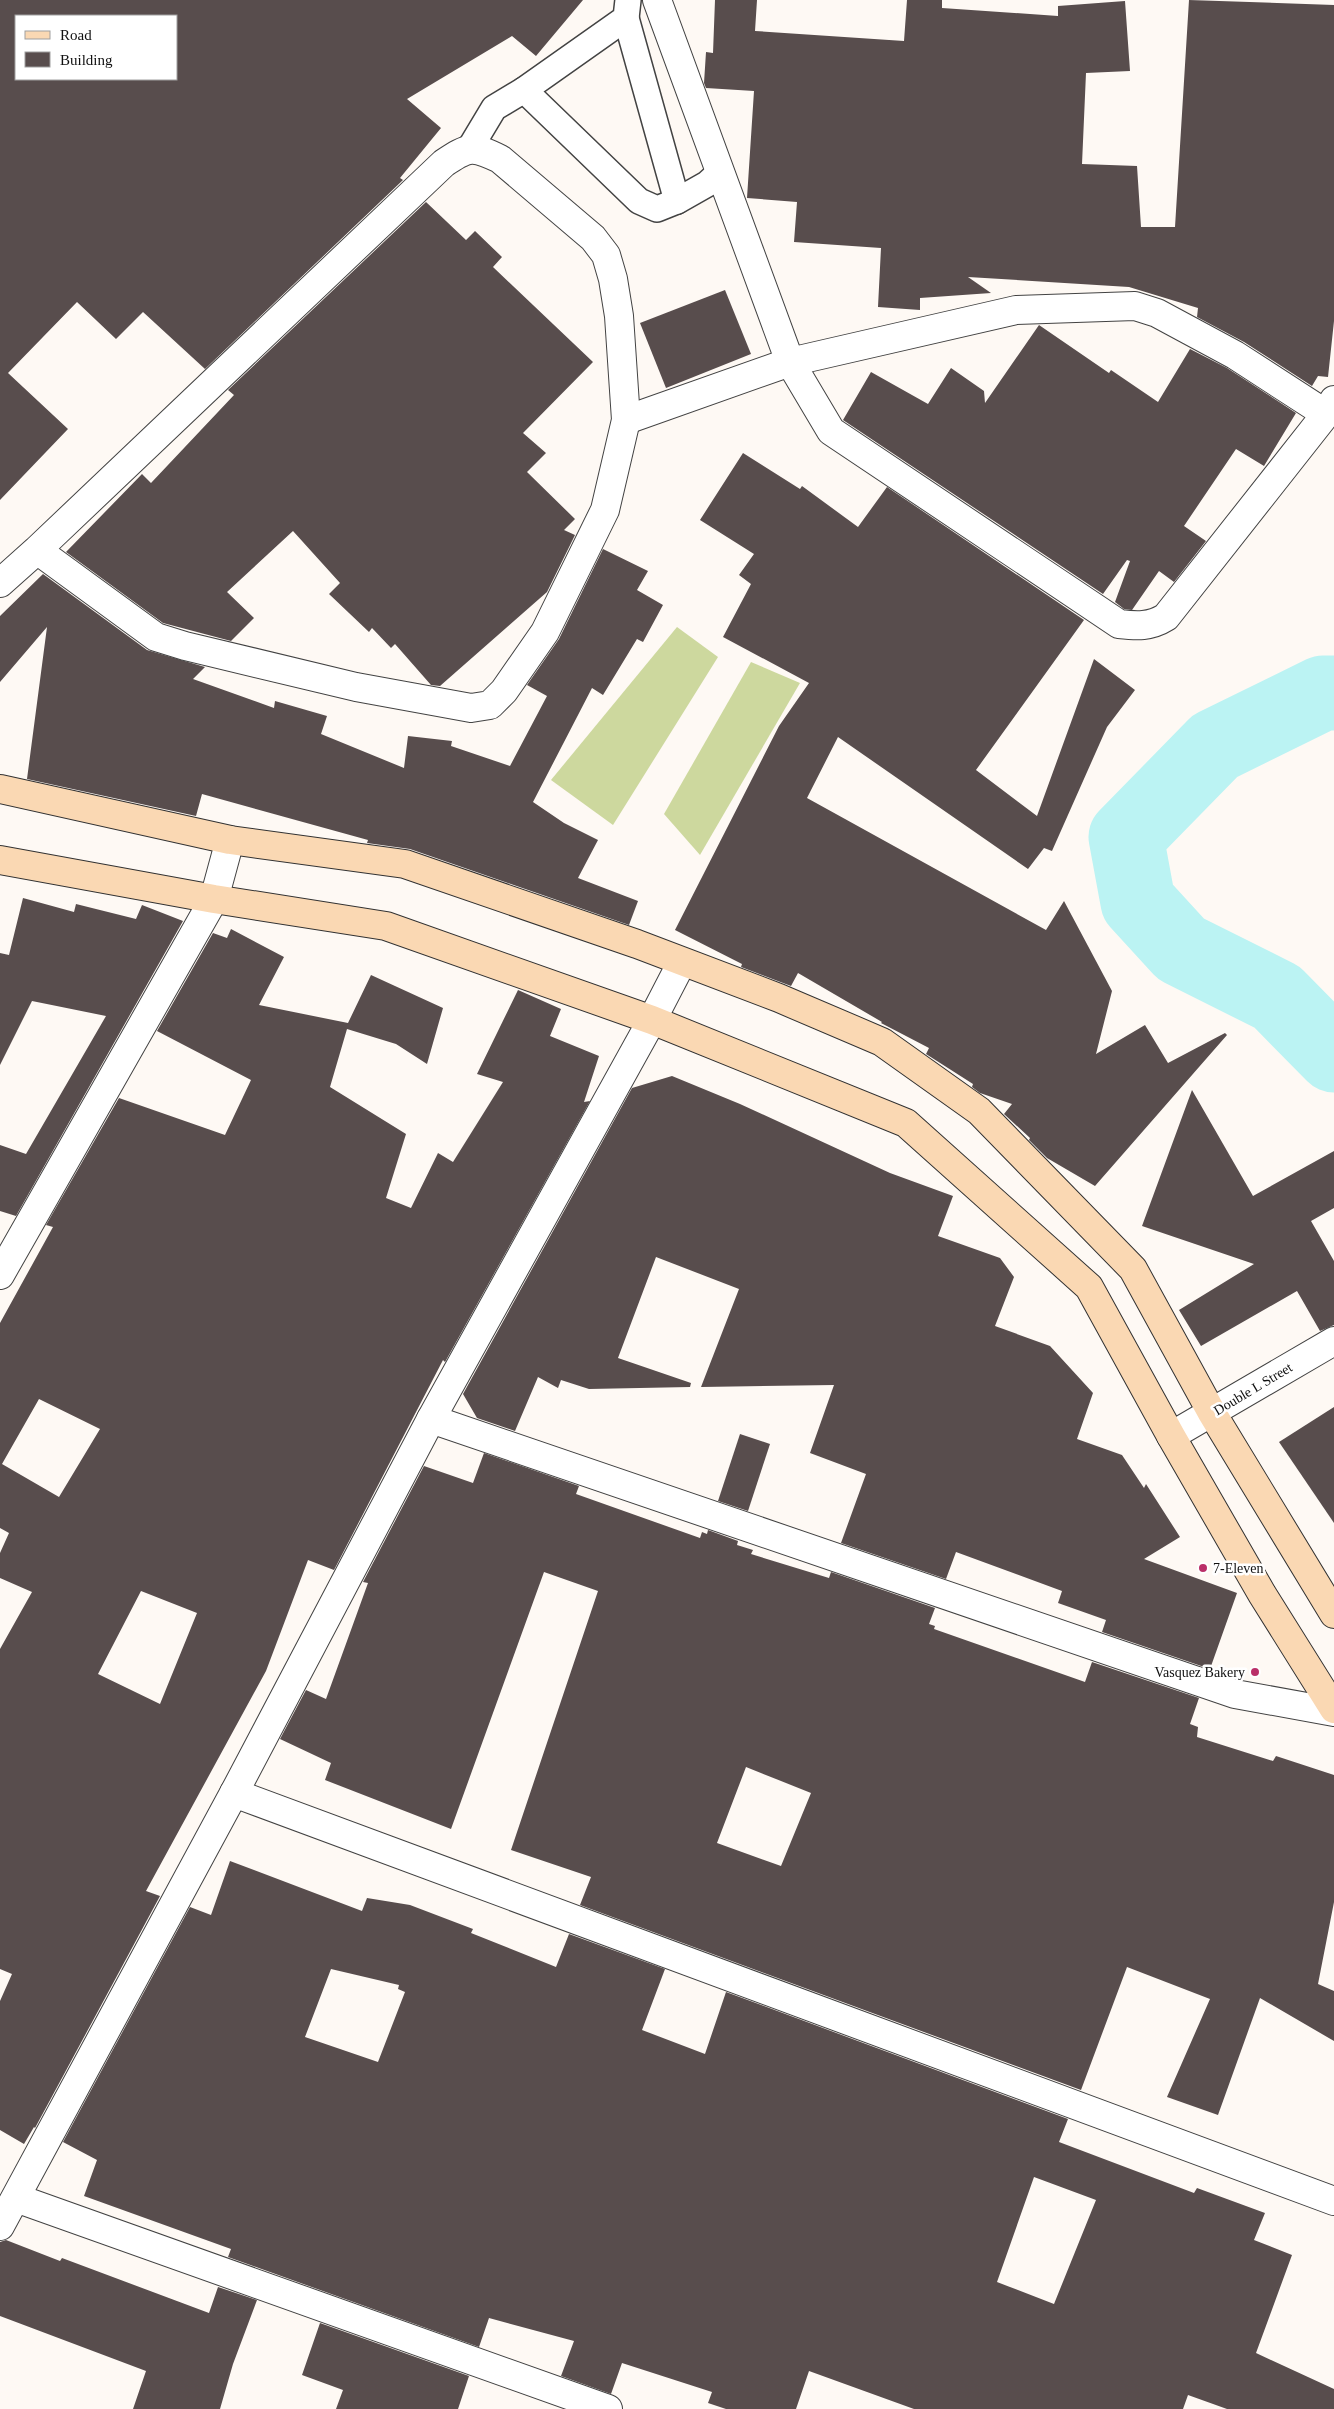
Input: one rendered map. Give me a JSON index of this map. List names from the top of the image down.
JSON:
{
  "streets": {
    "street": ["Double L Street"]
  },
  "places": ["7-Eleven", "Vasquez Bakery"],
  "legend": ["Road", "Building"]
}
